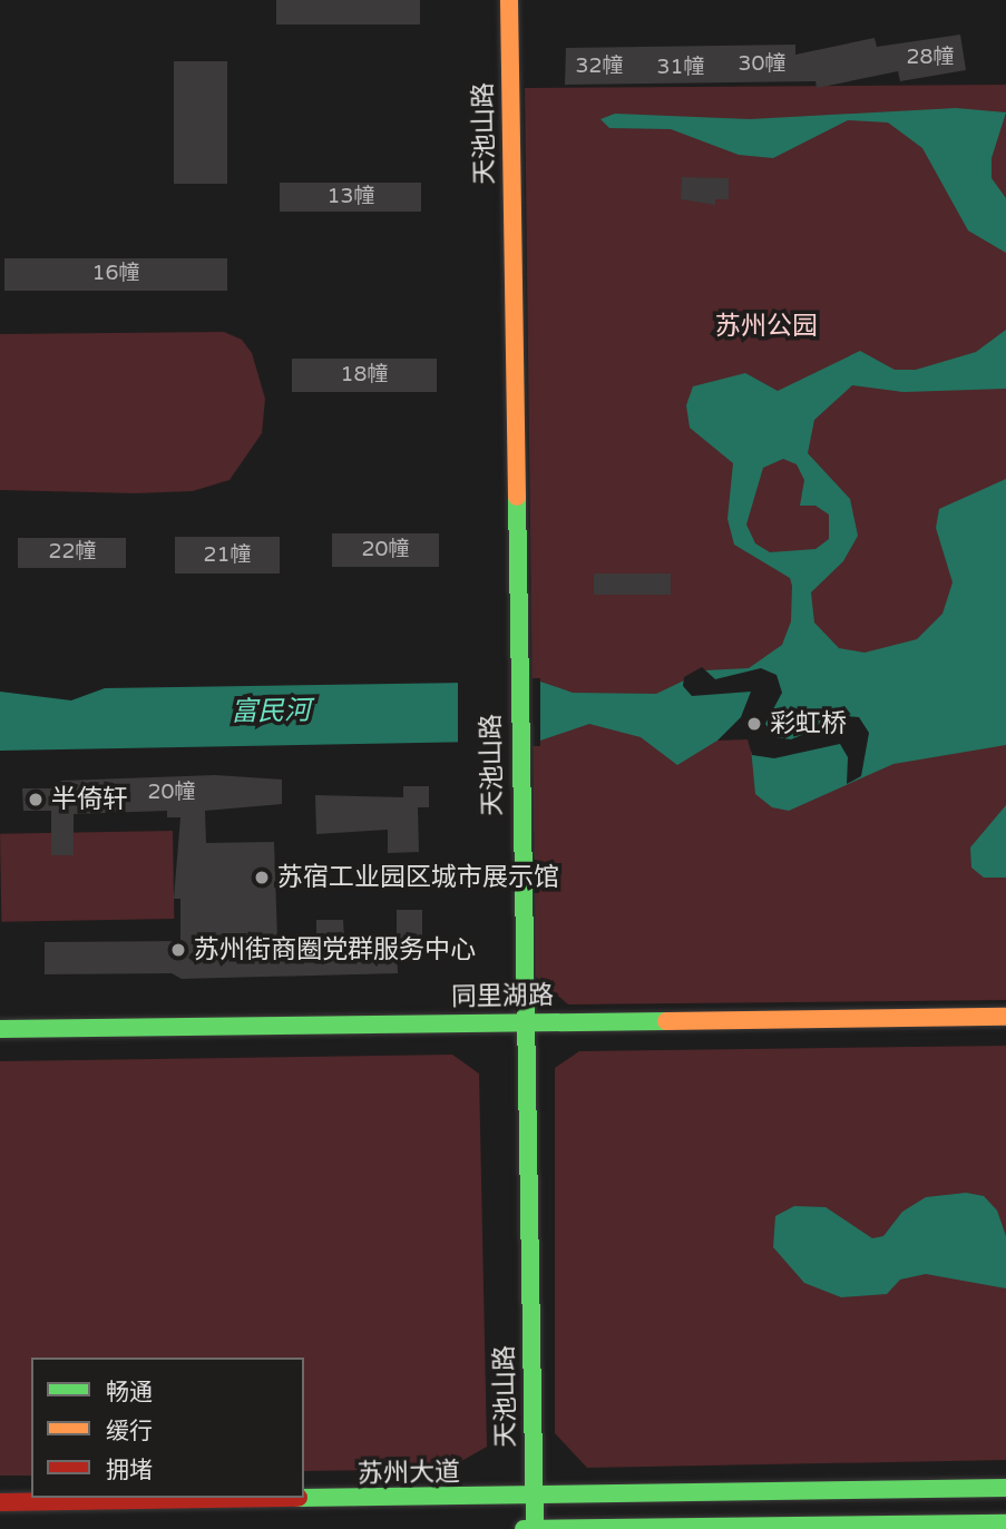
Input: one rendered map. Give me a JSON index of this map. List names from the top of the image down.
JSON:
{
  "streets": {
    "street": ["天池山路", "同里湖路", "苏州大道"]
  },
  "crossings": [
    ["天池山路", "同里湖路"],
    ["天池山路", "苏州大道"]
  ],
  "water": ["富民河"],
  "parks": ["苏州公园"],
  "places": [
    "彩虹桥",
    "半倚轩",
    "苏宿工业园区城市展示馆",
    "苏州街商圈党群服务中心"
  ],
  "house_numbers": [
    "28幢",
    "30幢",
    "32幢",
    "31幢",
    "13幢",
    "16幢",
    "18幢",
    "20幢",
    "22幢",
    "21幢",
    "20幢"
  ],
  "legend": ["畅通", "缓行", "拥堵"]
}
